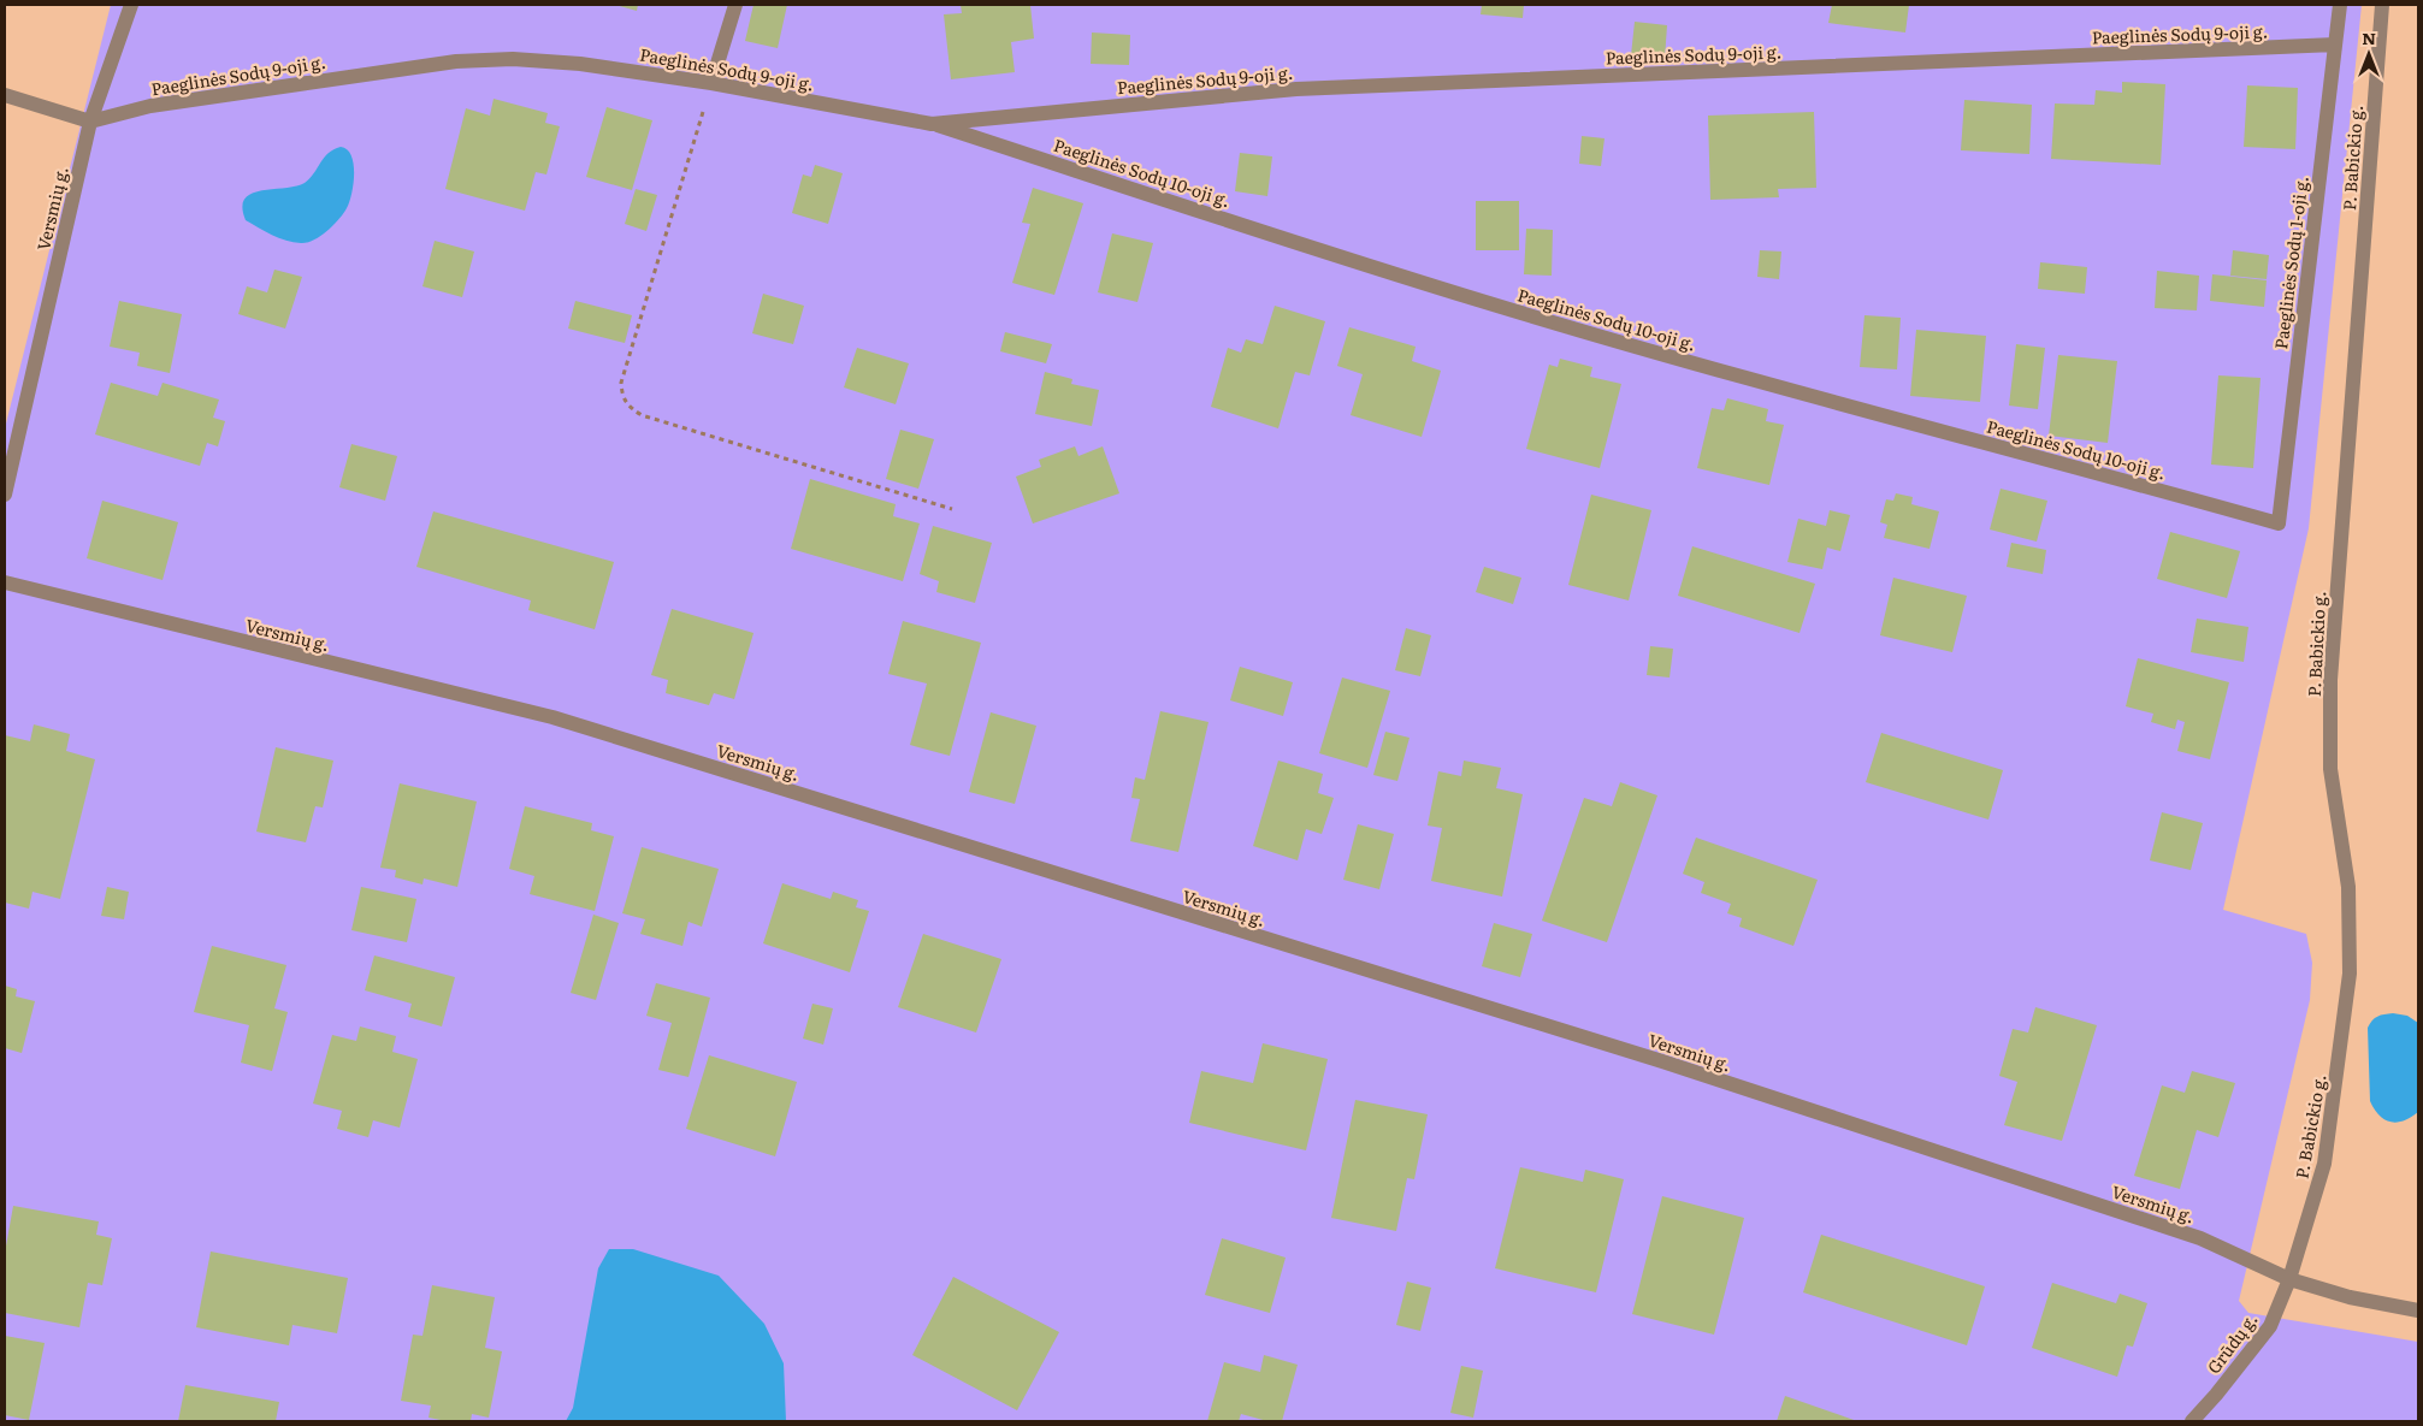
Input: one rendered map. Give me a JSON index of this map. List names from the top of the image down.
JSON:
{
  "streets": {
    "street": [
      "Paeglinės Sodų 9-oji g.",
      "P. Babickio g.",
      "Paeglinės Sodų 10-oji g.",
      "Versmių g.",
      "Paeglinės Sodų 1-oji g.",
      "Grūdų g."
    ]
  },
  "crossings": [
    ["Paeglinės Sodų 9-oji g.", "Paeglinės Sodų 10-oji g."],
    ["Paeglinės Sodų 9-oji g.", "Versmių g."],
    ["Paeglinės Sodų 9-oji g.", "Paeglinės Sodų 1-oji g."],
    ["P. Babickio g.", "Versmių g."],
    ["P. Babickio g.", "Grūdų g."],
    ["Paeglinės Sodų 10-oji g.", "Paeglinės Sodų 1-oji g."],
    ["Versmių g.", "Grūdų g."]
  ],
  "north": "top"
}
